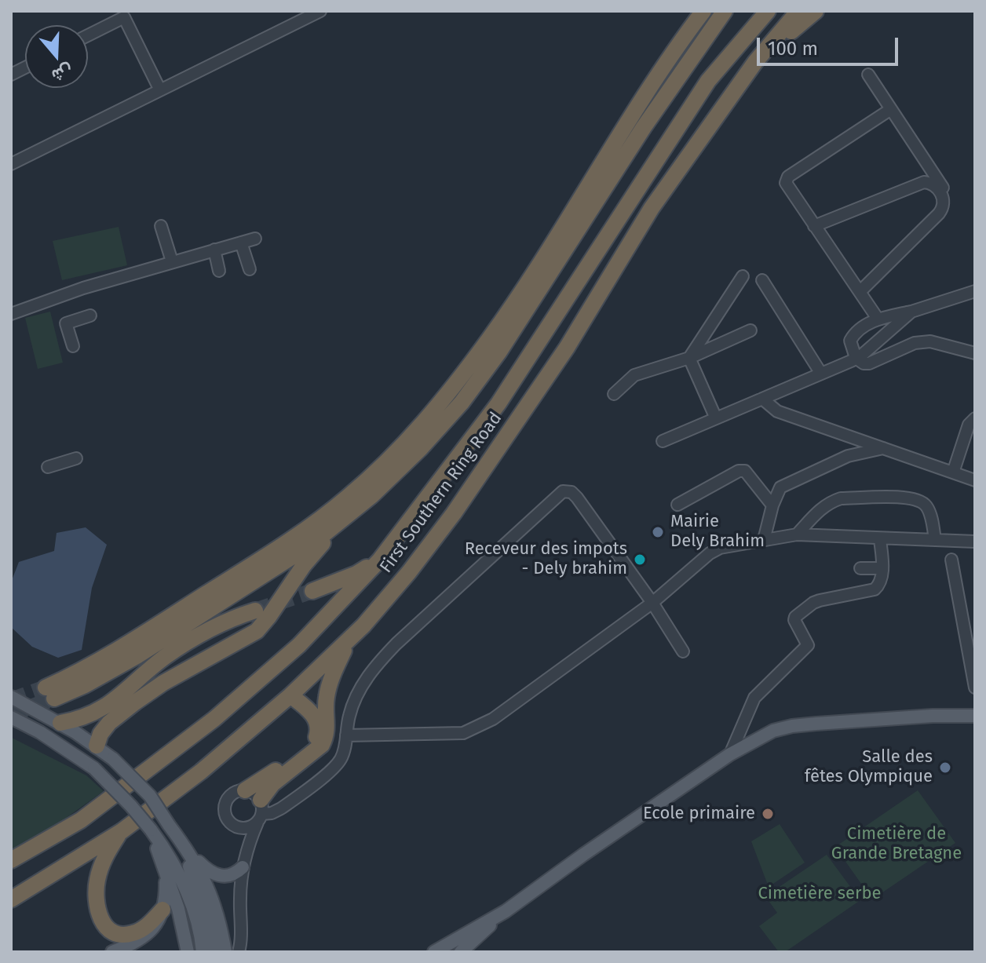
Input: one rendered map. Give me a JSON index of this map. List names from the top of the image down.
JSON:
{
  "streets": {
    "highway": ["First Southern Ring Road"]
  },
  "parks": ["Cimetière de Grande Bretagne", "Cimetière serbe"],
  "places": [
    "Mairie Dely Brahim",
    "Receveur des impots - Dely brahim",
    "Salle des fêtes Olympique",
    "Ecole primaire"
  ],
  "scale_bar": "100 m",
  "north": "bottom"
}
